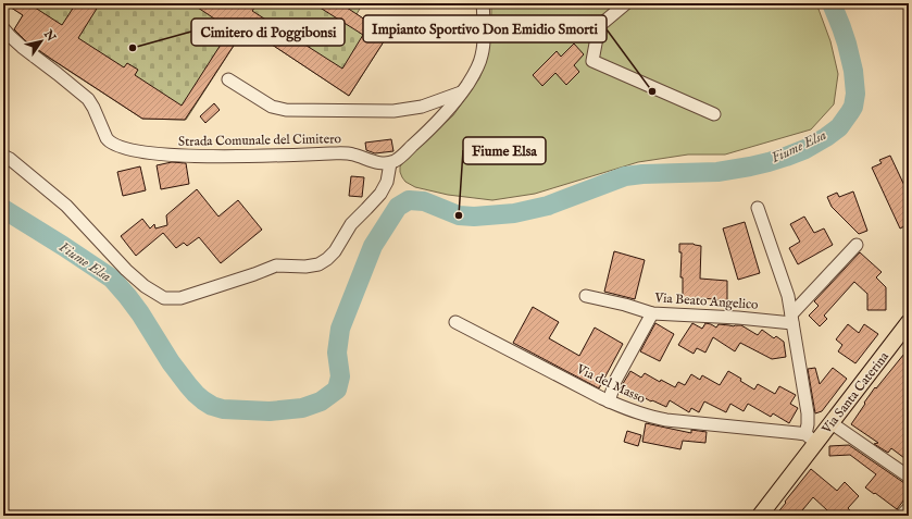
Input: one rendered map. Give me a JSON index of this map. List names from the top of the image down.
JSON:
{
  "streets": {
    "main road": ["Via Santa Caterina"],
    "street": ["Strada Comunale del Cimitero", "Via Beato Angelico", "Via del Masso"]
  },
  "crossings": [
    ["Via del Masso", "Via Santa Caterina"]
  ],
  "water": ["Fiume Elsa"],
  "places": ["Cimitero di Poggibonsi", "Impianto Sportivo Don Emidio Smorti", "Fiume Elsa"],
  "north": "top right"
}
